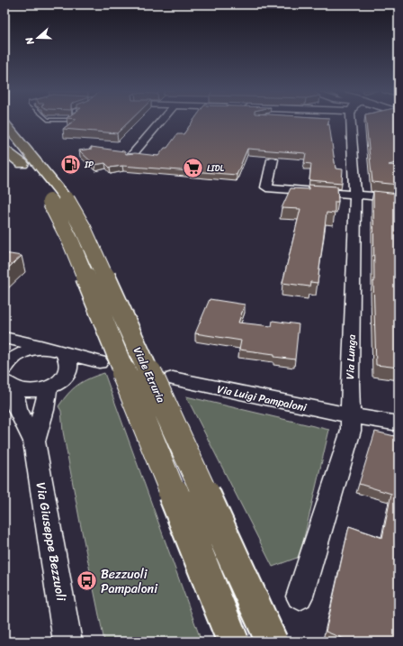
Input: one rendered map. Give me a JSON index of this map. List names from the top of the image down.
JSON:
{
  "streets": {
    "main road": ["Viale Etruria"],
    "street": ["Via Lunga", "Via Luigi Pampaloni", "Via Giuseppe Bezzuoli"]
  },
  "crossings": [
    ["Via Lunga", "Via Luigi Pampaloni"]
  ],
  "places": {
    "fuel station": ["IP"],
    "supermarket": ["LIDL"],
    "bus stop": ["Bezzuoli Pampaloni"]
  },
  "north": "left"
}
